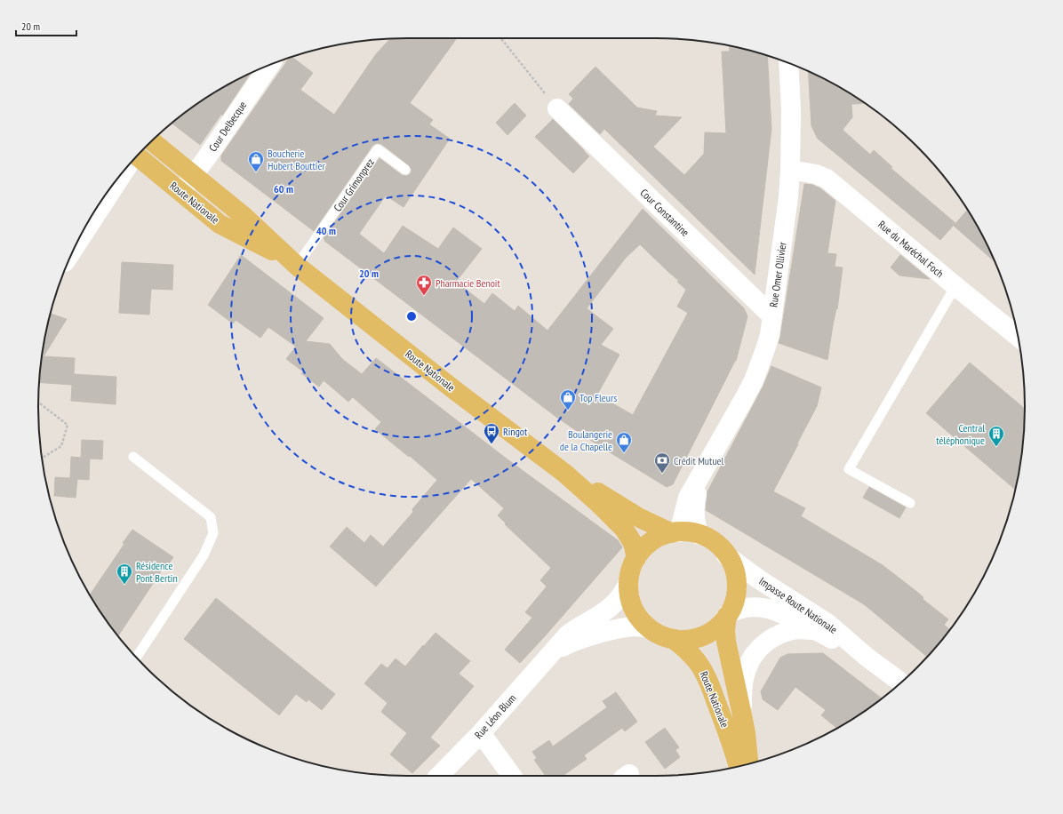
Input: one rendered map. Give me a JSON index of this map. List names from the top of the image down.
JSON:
{
  "streets": {
    "main road": ["Route Nationale"],
    "street": [
      "Cour Delbecque",
      "Cour Constantine",
      "Rue du Maréchal Foch",
      "Rue Omer Ollivier",
      "Impasse Route Nationale",
      "Rue Léon Blum"
    ],
    "lane": ["Cour Grimonprez"]
  },
  "crossings": [
    ["Cour Delbecque", "Route Nationale"],
    ["Cour Grimonprez", "Route Nationale"],
    ["Route Nationale", "Rue Omer Ollivier"],
    ["Route Nationale", "Impasse Route Nationale"],
    ["Route Nationale", "Rue Léon Blum"],
    ["Cour Constantine", "Rue Omer Ollivier"],
    ["Rue du Maréchal Foch", "Rue Omer Ollivier"],
    ["Rue Omer Ollivier", "Impasse Route Nationale"],
    ["Rue Omer Ollivier", "Rue Léon Blum"],
    ["Impasse Route Nationale", "Rue Léon Blum"]
  ],
  "places": {
    "shop": ["Boucherie Hubert Bouttier", "Top Fleurs", "Boulangerie de la Chapelle"],
    "pharmacy": ["Pharmacie Benoit"],
    "bus stop": ["Ringot"],
    "building": ["Central téléphonique", "Résidence Pont Bertin"],
    "bank": ["Crédit Mutuel"]
  },
  "scale_bar": "20 m",
  "rings": ["60 m", "40 m", "20 m"]
}
